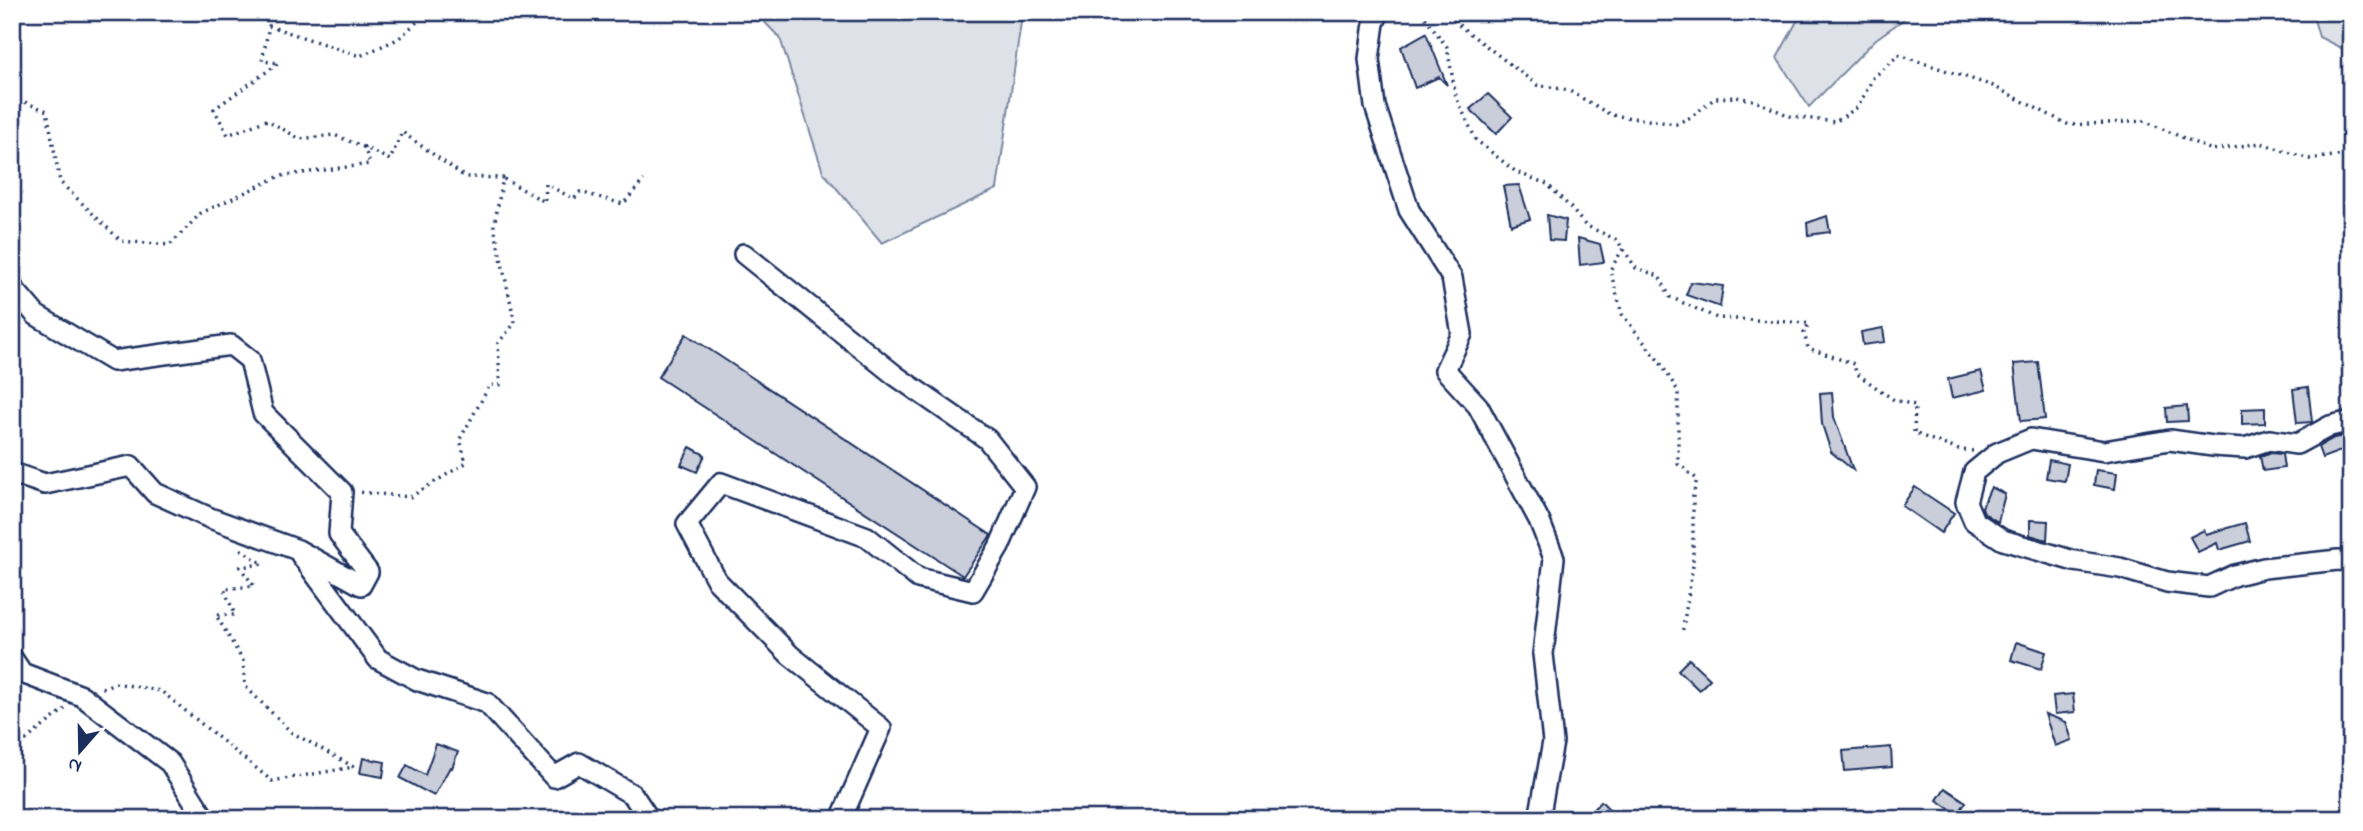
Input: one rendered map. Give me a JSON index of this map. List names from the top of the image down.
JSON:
{
  "north": "bottom"
}
